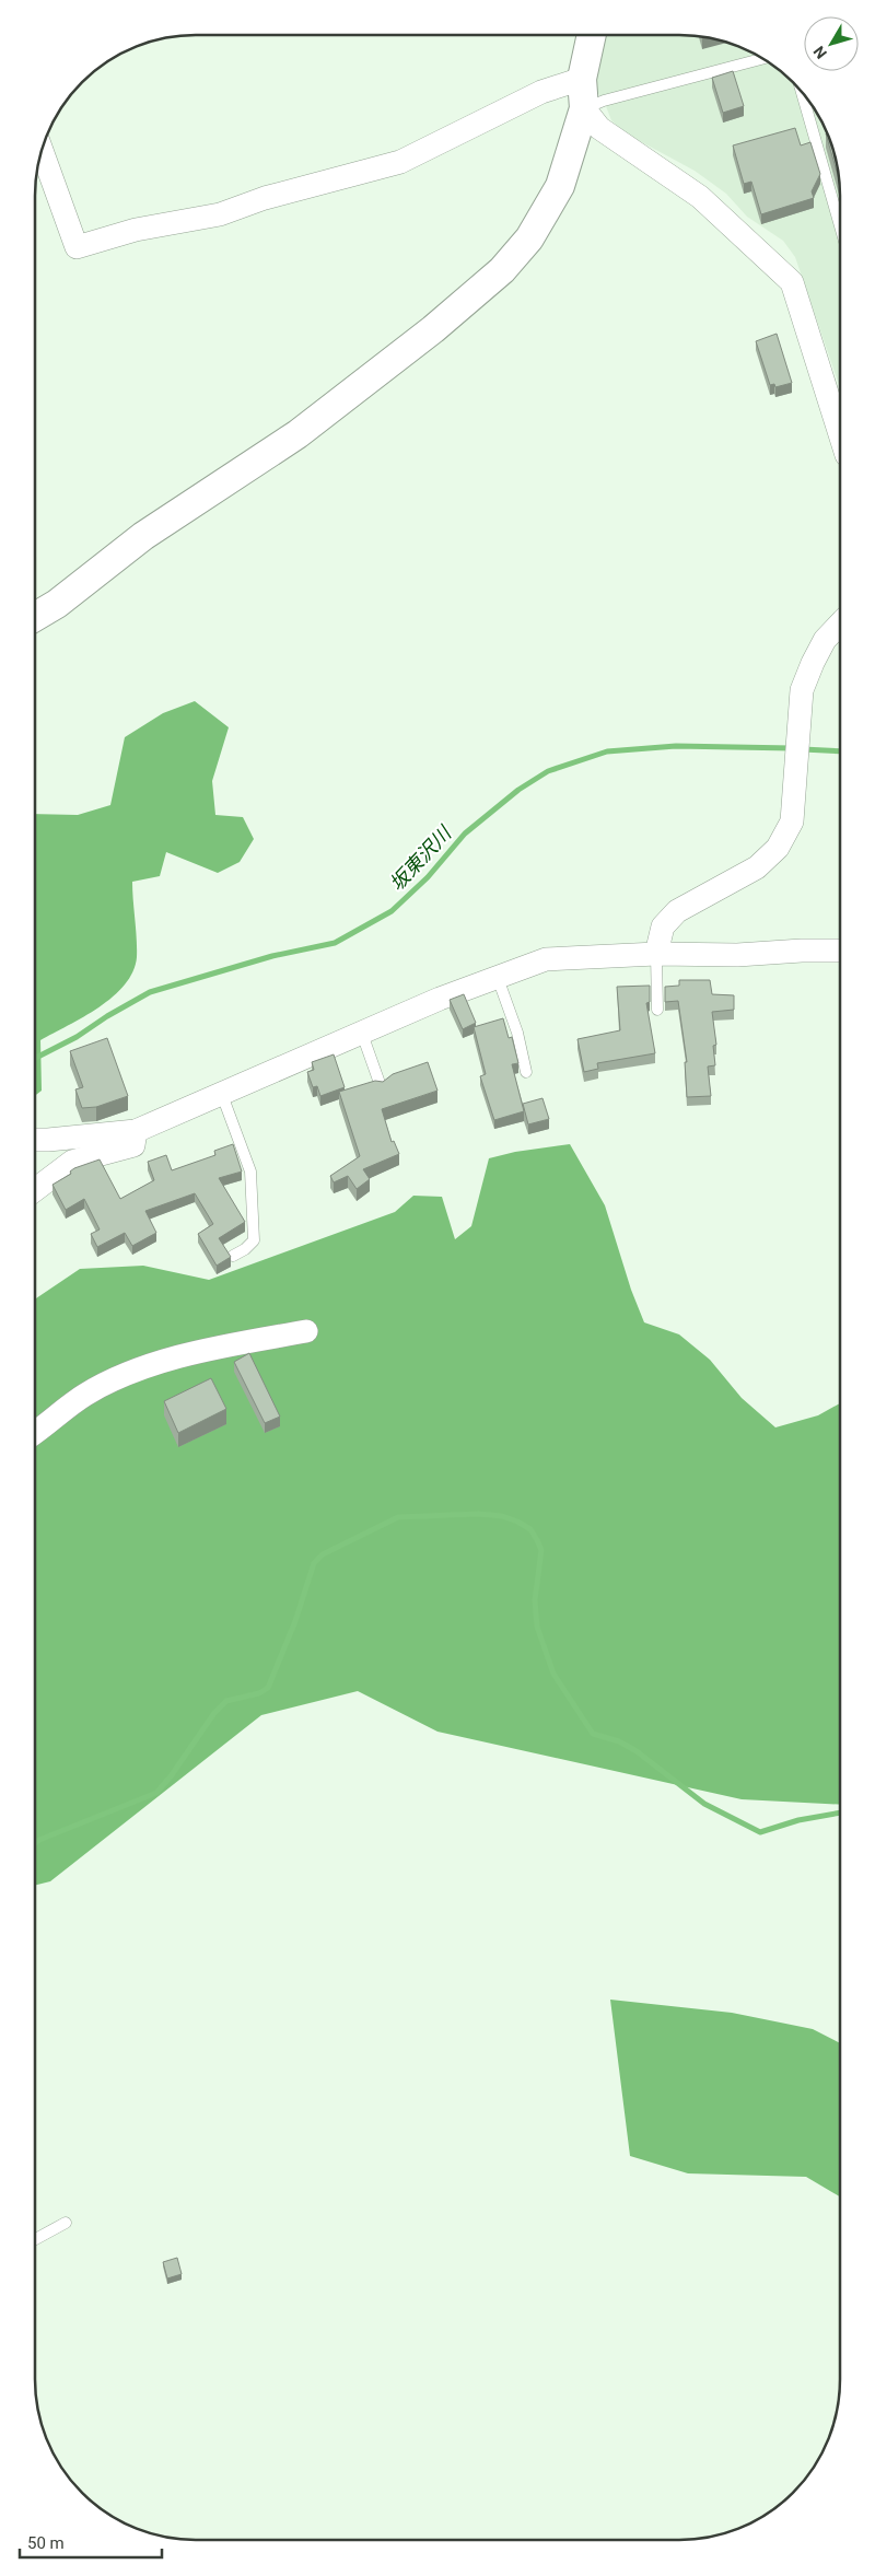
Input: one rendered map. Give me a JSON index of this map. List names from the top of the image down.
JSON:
{
  "water": ["坂東沢川"],
  "scale_bar": "50 m",
  "north": "bottom left"
}
